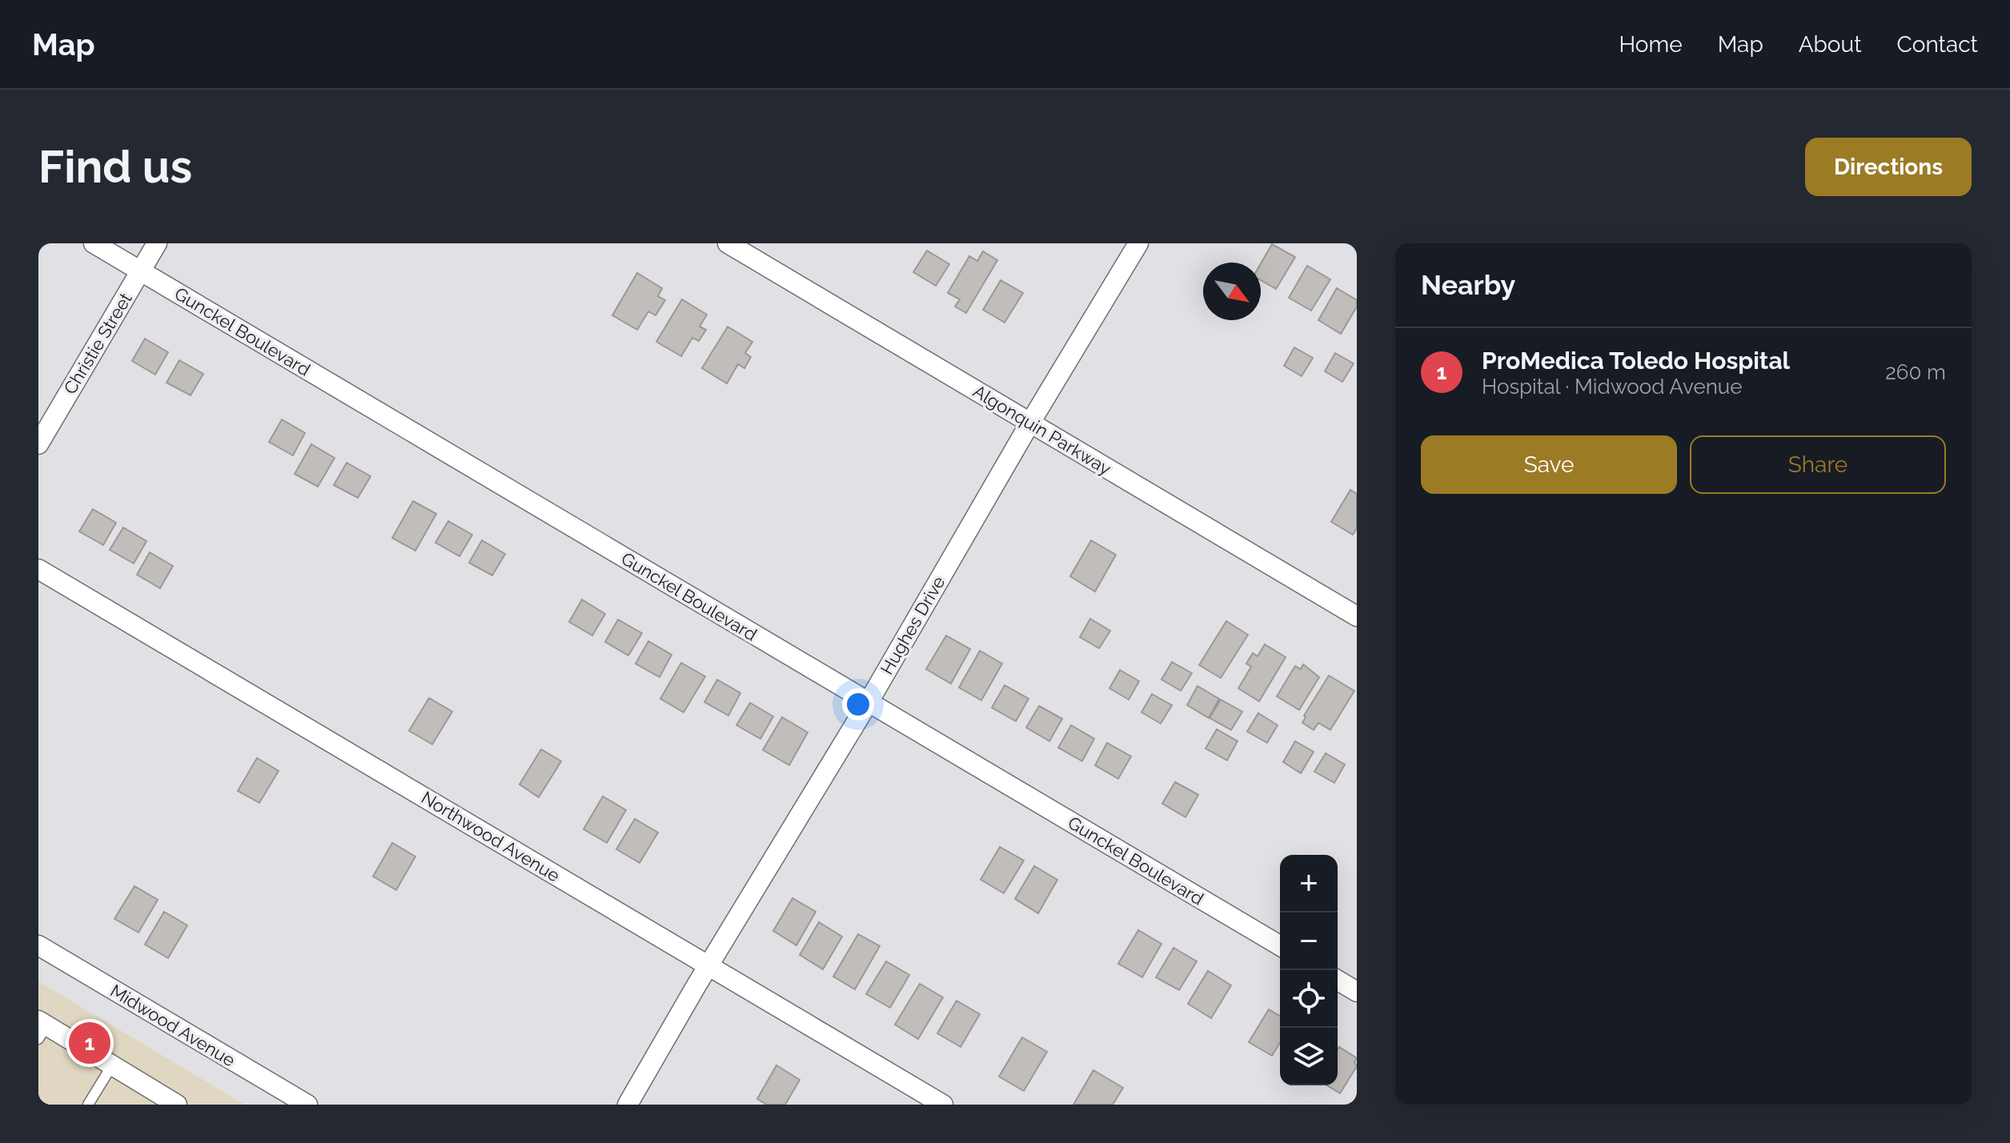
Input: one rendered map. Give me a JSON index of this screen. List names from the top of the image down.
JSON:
{
  "streets": {
    "street": [
      "Gunckel Boulevard",
      "Christie Street",
      "Algonquin Parkway",
      "Hughes Drive",
      "Northwood Avenue",
      "Midwood Avenue"
    ]
  },
  "crossings": [
    ["Gunckel Boulevard", "Christie Street"],
    ["Gunckel Boulevard", "Hughes Drive"],
    ["Algonquin Parkway", "Hughes Drive"],
    ["Hughes Drive", "Northwood Avenue"]
  ],
  "north": "bottom right",
  "page": {
    "header": "Map",
    "nav": [
      "Home",
      "Map",
      "About",
      "Contact"
    ],
    "buttons": [
      "Directions",
      ["Save", "Share"]
    ],
    "title": "Find us",
    "heading": "Nearby",
    "list": [
      {
        "mark": "1",
        "name": "ProMedica Toledo Hospital",
        "note": "Hospital · Midwood Avenue",
        "value": "260 m"
      }
    ],
    "map_buttons": ["+", "−"],
    "pins": "1"
  }
}
